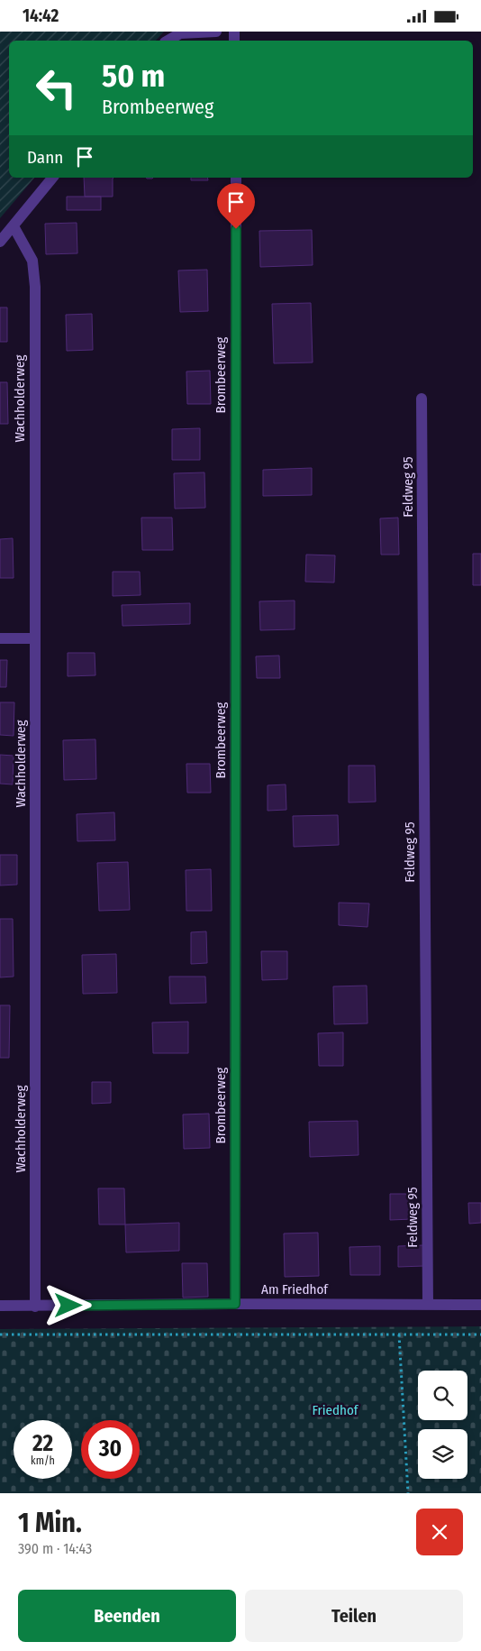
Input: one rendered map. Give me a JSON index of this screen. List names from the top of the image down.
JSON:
{
  "streets": {
    "street": [
      "Brombeerweg",
      "Wachholderweg",
      "Feldweg 95",
      "Am Friedhof"
    ]
  },
  "crossings": [
    ["Brombeerweg", "Am Friedhof"],
    ["Wachholderweg", "Am Friedhof"],
    ["Feldweg 95", "Am Friedhof"]
  ],
  "parks": ["Friedhof"],
  "page": {
    "status": "14:42",
    "turn": ["50 m", "Brombeerweg"],
    "then": "Dann",
    "speed": "22 km/h",
    "limit": "30",
    "heading": ["1 Min.", "390 m · 14:43"],
    "buttons": ["Beenden", "Teilen"]
  }
}
